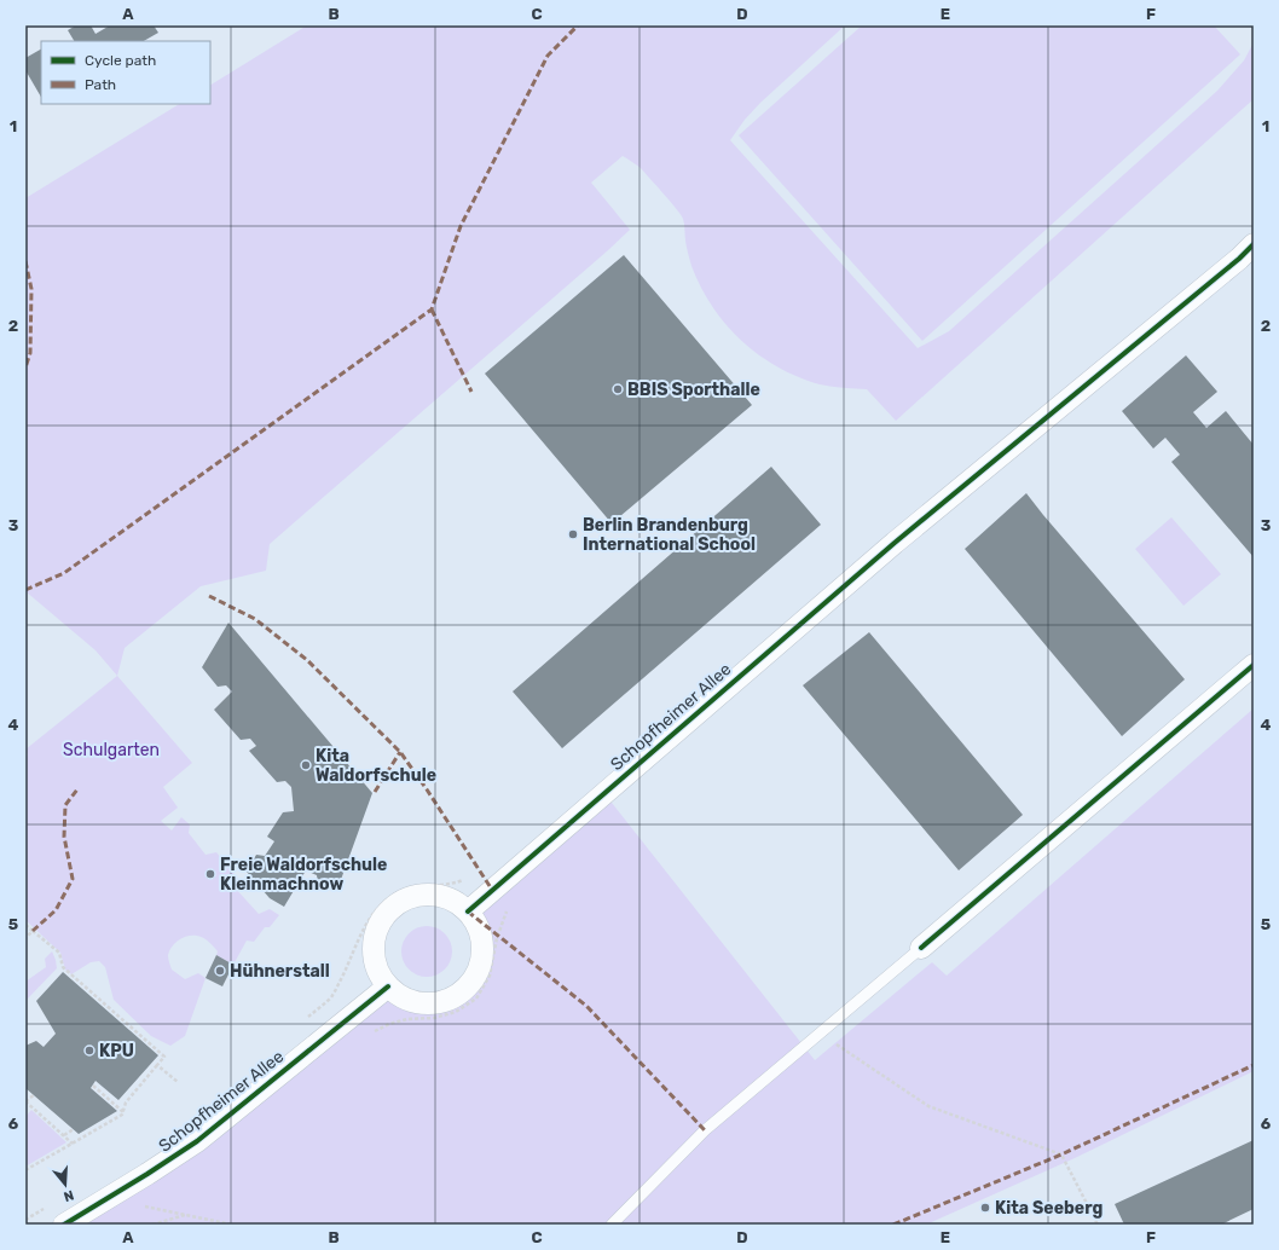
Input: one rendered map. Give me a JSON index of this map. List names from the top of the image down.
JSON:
{
  "streets": {
    "street": ["Schopfheimer Allee"]
  },
  "parks": ["Schulgarten"],
  "places": [
    "BBIS Sporthalle",
    "Berlin Brandenburg International School",
    "Kita Waldorfschule",
    "Freie Waldorfschule Kleinmachnow",
    "Hühnerstall",
    "KPU",
    "Kita Seeberg"
  ],
  "legend": ["Cycle path", "Path"],
  "north": "bottom",
  "grid": {
    "columns": [
      "A",
      "B",
      "C",
      "D",
      "E",
      "F"
    ],
    "rows": [
      "1",
      "2",
      "3",
      "4",
      "5",
      "6"
    ]
  }
}
